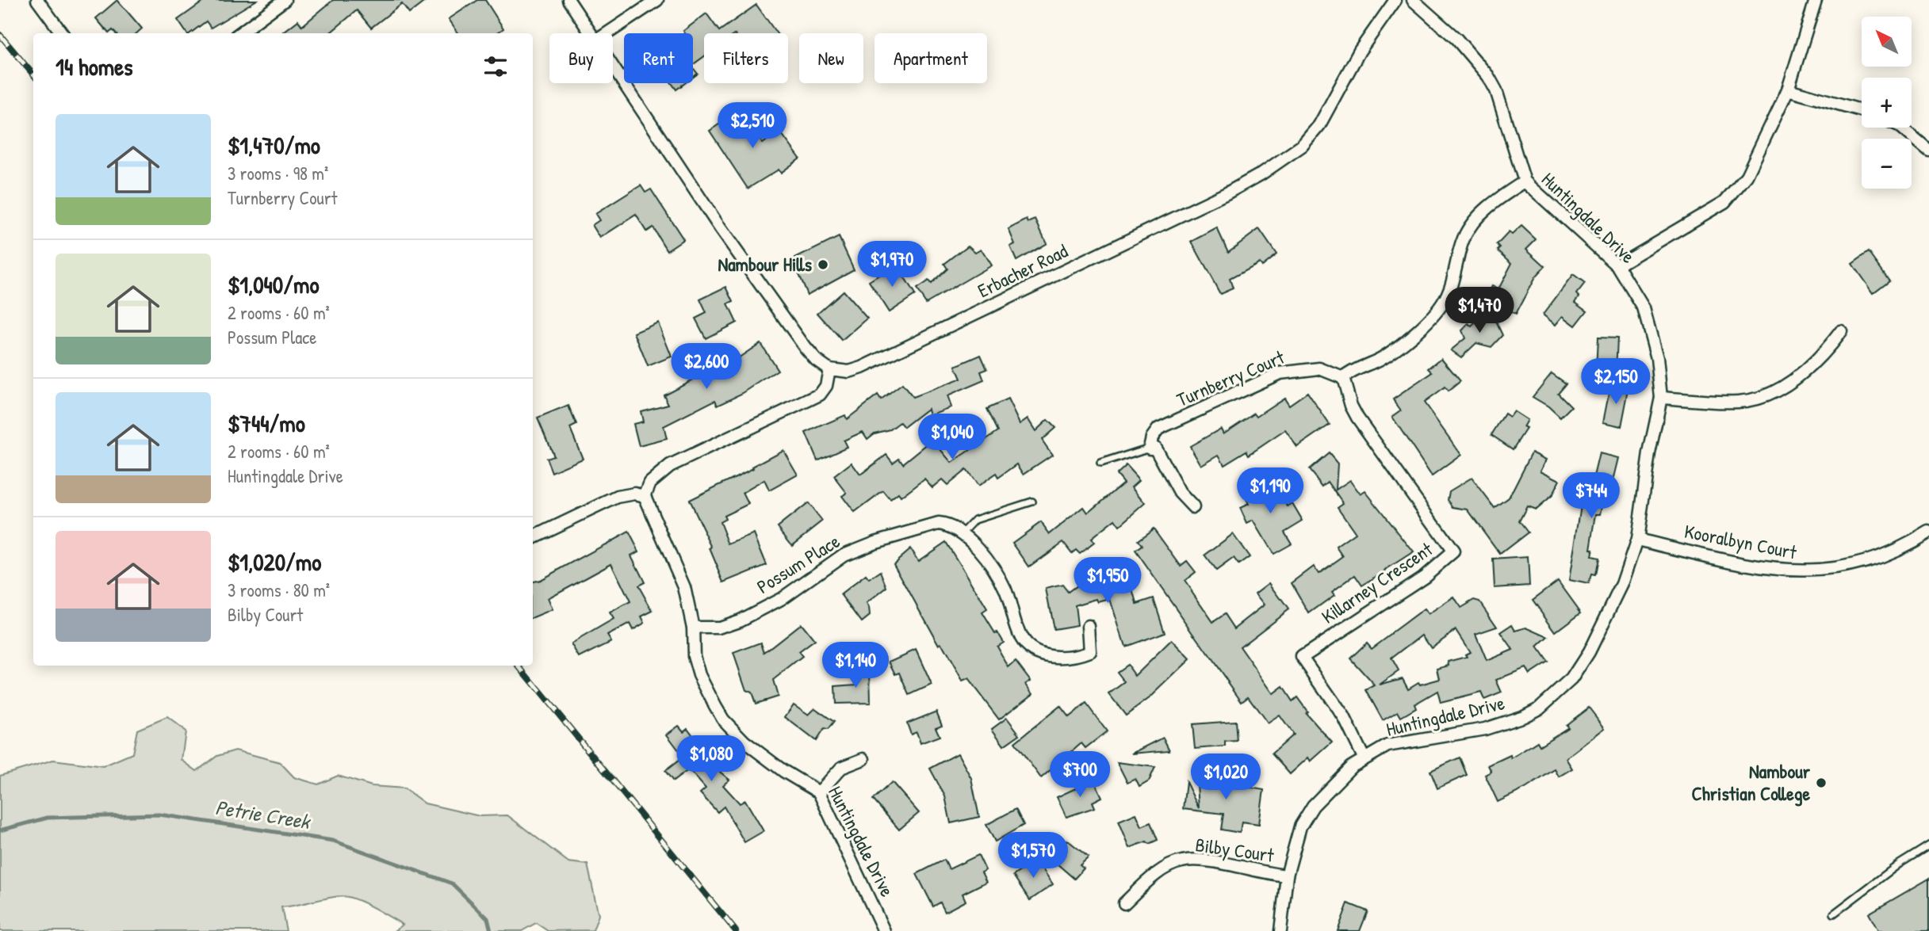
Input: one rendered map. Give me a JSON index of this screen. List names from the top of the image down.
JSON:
{
  "streets": {
    "street": [
      "Huntingdale Drive",
      "Erbacher Road",
      "Turnberry Court",
      "Kooralbyn Court",
      "Possum Place",
      "Killarney Crescent",
      "Bilby Court"
    ]
  },
  "crossings": [
    ["Huntingdale Drive", "Kooralbyn Court"],
    ["Huntingdale Drive", "Possum Place"],
    ["Huntingdale Drive", "Killarney Crescent"],
    ["Huntingdale Drive", "Bilby Court"],
    ["Turnberry Court", "Killarney Crescent"]
  ],
  "water": ["Petrie Creek"],
  "places": ["Nambour Hills", "Nambour Christian College"],
  "north": "top left",
  "page": {
    "map_buttons": ["+", "−"],
    "chip": [
      "Buy",
      "Rent",
      "Filters",
      "New",
      "Apartment"
    ],
    "heading": "14 homes",
    "list": [
      {
        "name": "$1,470/mo",
        "note": "3 rooms · 98 m² · Turnberry Court"
      },
      {
        "name": "$1,040/mo",
        "note": "2 rooms · 60 m² · Possum Place"
      },
      {
        "name": "$744/mo",
        "note": "2 rooms · 60 m² · Huntingdale Drive"
      },
      {
        "name": "$1,020/mo",
        "note": "3 rooms · 80 m² · Bilby Court"
      }
    ],
    "price": [
      "$2,510",
      "$1,970",
      "$1,470",
      "$2,600",
      "$2,150",
      "$1,040",
      "$1,190",
      "$744",
      "$1,950",
      "$1,140",
      "$1,080",
      "$700",
      "$1,020",
      "$1,570"
    ]
  }
}
